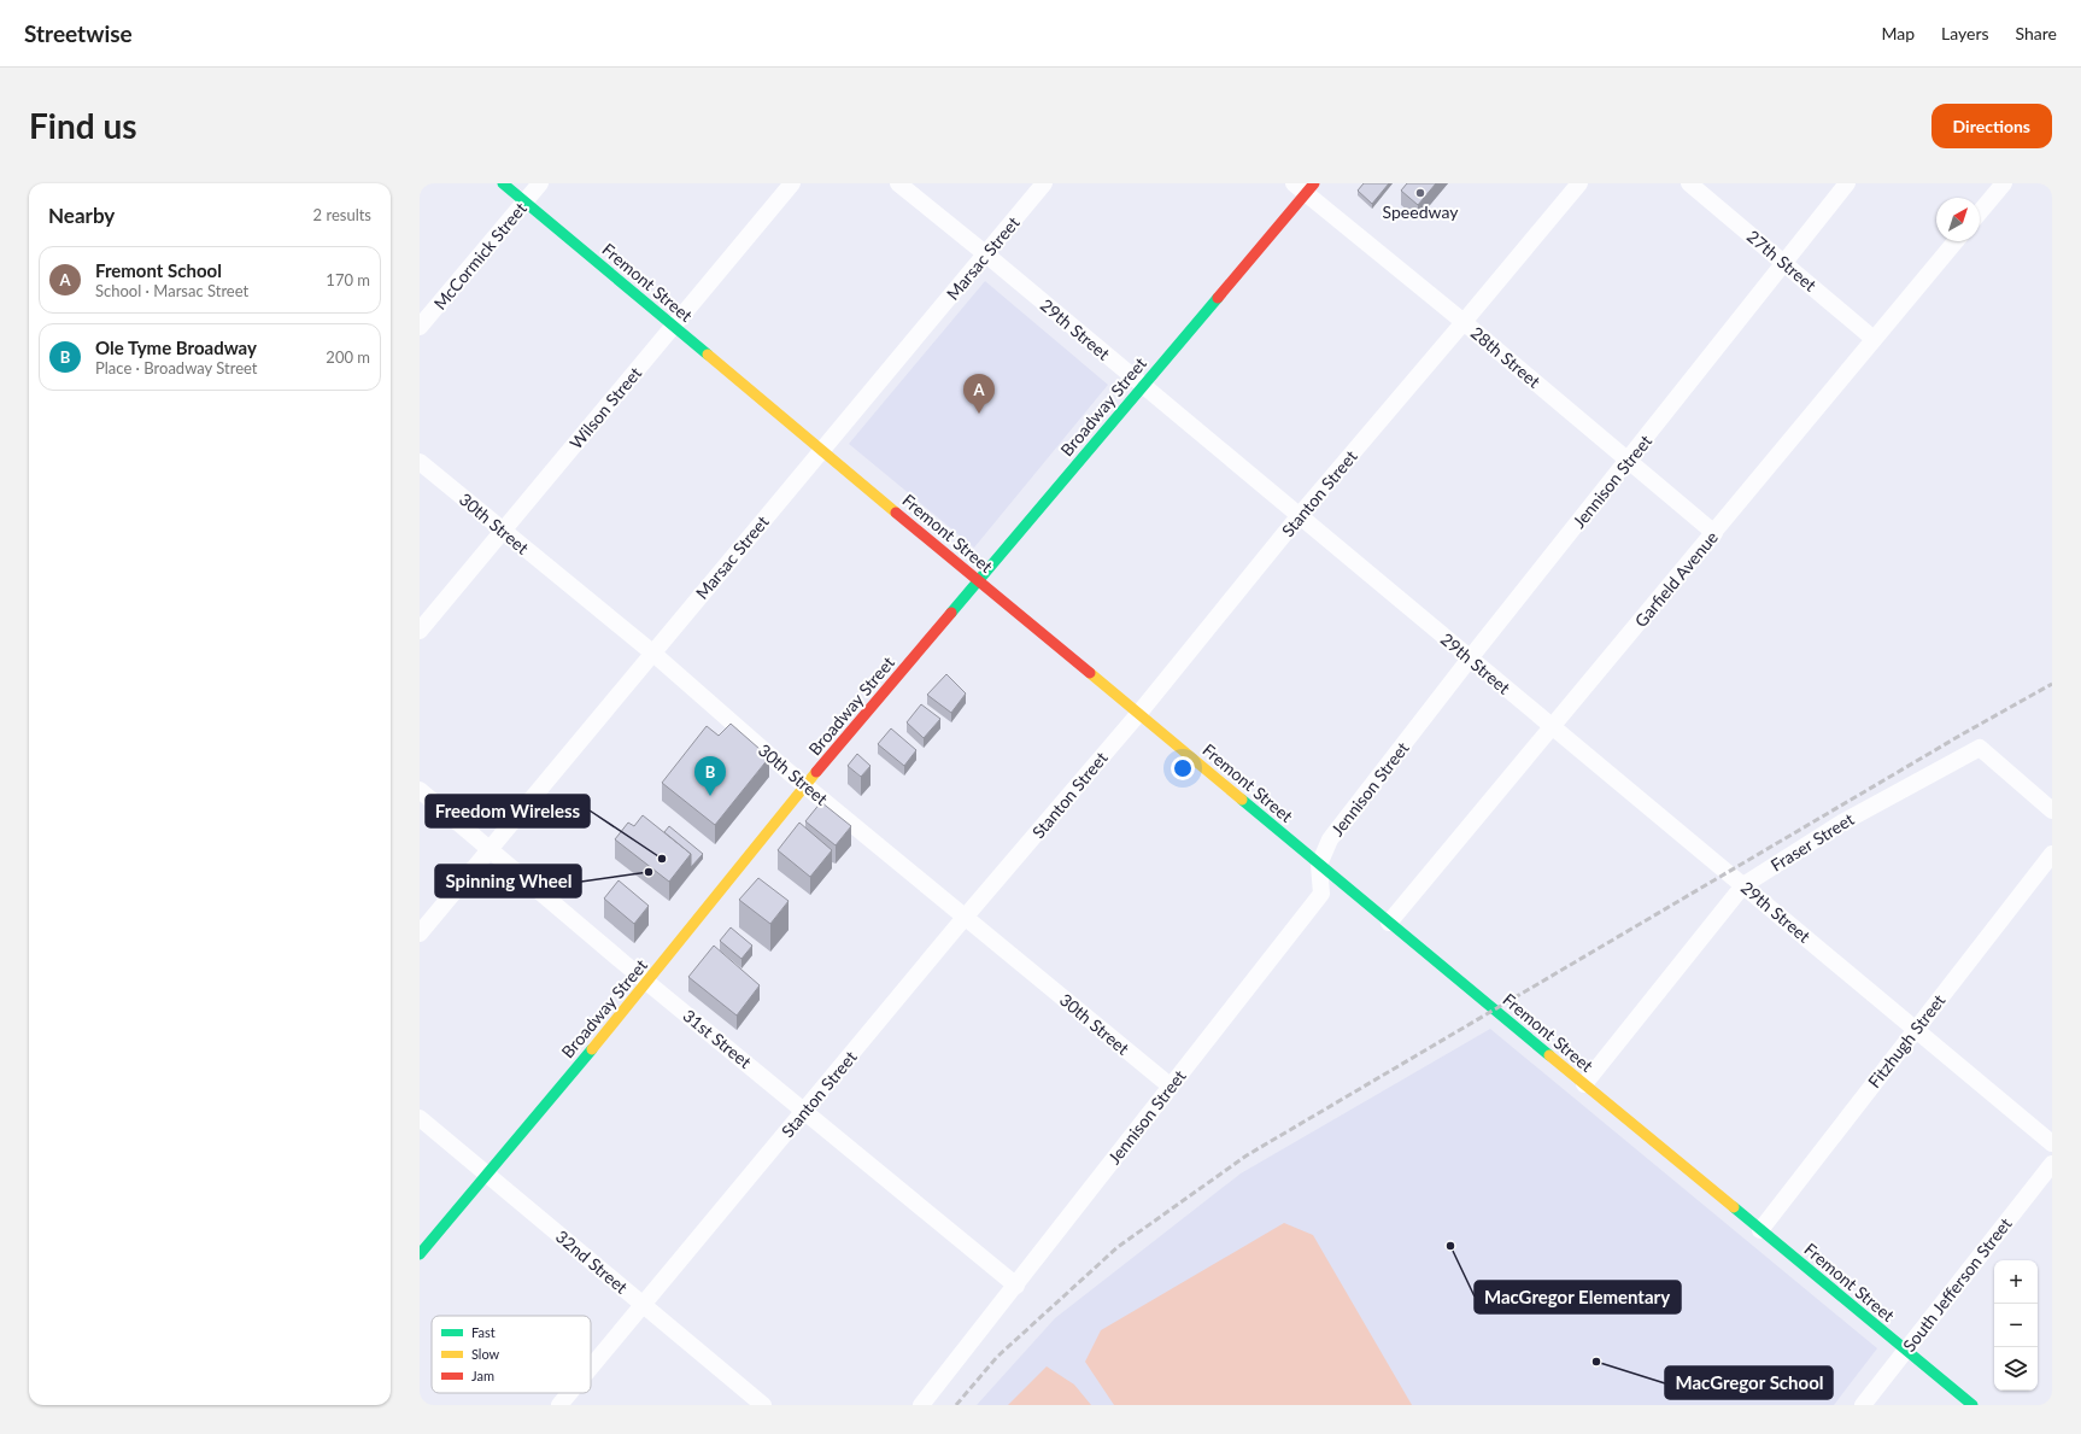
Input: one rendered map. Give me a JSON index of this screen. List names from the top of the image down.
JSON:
{
  "streets": {
    "street": [
      "McCormick Street",
      "Marsac Street",
      "27th Street",
      "Fremont Street",
      "29th Street",
      "28th Street",
      "Broadway Street",
      "Wilson Street",
      "Jennison Street",
      "Stanton Street",
      "30th Street",
      "Garfield Avenue",
      "Fraser Street",
      "31st Street",
      "Fitzhugh Street",
      "32nd Street",
      "South Jefferson Street"
    ]
  },
  "crossings": [
    ["McCormick Street", "Fremont Street"],
    ["Marsac Street", "Fremont Street"],
    ["Marsac Street", "29th Street"],
    ["Marsac Street", "30th Street"],
    ["Marsac Street", "31st Street"],
    ["27th Street", "Jennison Street"],
    ["27th Street", "Garfield Avenue"],
    ["Fremont Street", "Broadway Street"],
    ["Fremont Street", "Wilson Street"],
    ["Fremont Street", "Jennison Street"],
    ["Fremont Street", "Stanton Street"],
    ["Fremont Street", "Garfield Avenue"],
    ["Fremont Street", "Fraser Street"],
    ["Fremont Street", "Fitzhugh Street"],
    ["Fremont Street", "South Jefferson Street"],
    ["29th Street", "Broadway Street"],
    ["29th Street", "Jennison Street"],
    ["29th Street", "Stanton Street"],
    ["29th Street", "Garfield Avenue"],
    ["29th Street", "Fraser Street"],
    ["29th Street", "Fitzhugh Street"],
    ["28th Street", "Broadway Street"],
    ["28th Street", "Jennison Street"],
    ["28th Street", "Stanton Street"],
    ["28th Street", "Garfield Avenue"],
    ["Broadway Street", "30th Street"],
    ["Broadway Street", "31st Street"],
    ["Broadway Street", "32nd Street"],
    ["Wilson Street", "30th Street"],
    ["Jennison Street", "30th Street"],
    ["Jennison Street", "31st Street"],
    ["Stanton Street", "30th Street"],
    ["Stanton Street", "31st Street"],
    ["Stanton Street", "32nd Street"]
  ],
  "places": [
    "Speedway",
    "Freedom Wireless",
    "Spinning Wheel",
    "MacGregor Elementary",
    "MacGregor School"
  ],
  "legend": ["Fast", "Slow", "Jam"],
  "north": "top right",
  "page": {
    "header": "Streetwise",
    "nav": ["Map", "Layers", "Share"],
    "buttons": "Directions",
    "title": "Find us",
    "heading": ["Nearby", "2 results"],
    "list": [
      {
        "mark": "A",
        "name": "Fremont School",
        "note": "School · Marsac Street",
        "value": "170 m"
      },
      {
        "mark": "B",
        "name": "Ole Tyme Broadway",
        "note": "Place · Broadway Street",
        "value": "200 m"
      }
    ],
    "pins": ["A", "B"],
    "map_buttons": ["+", "−"]
  }
}
